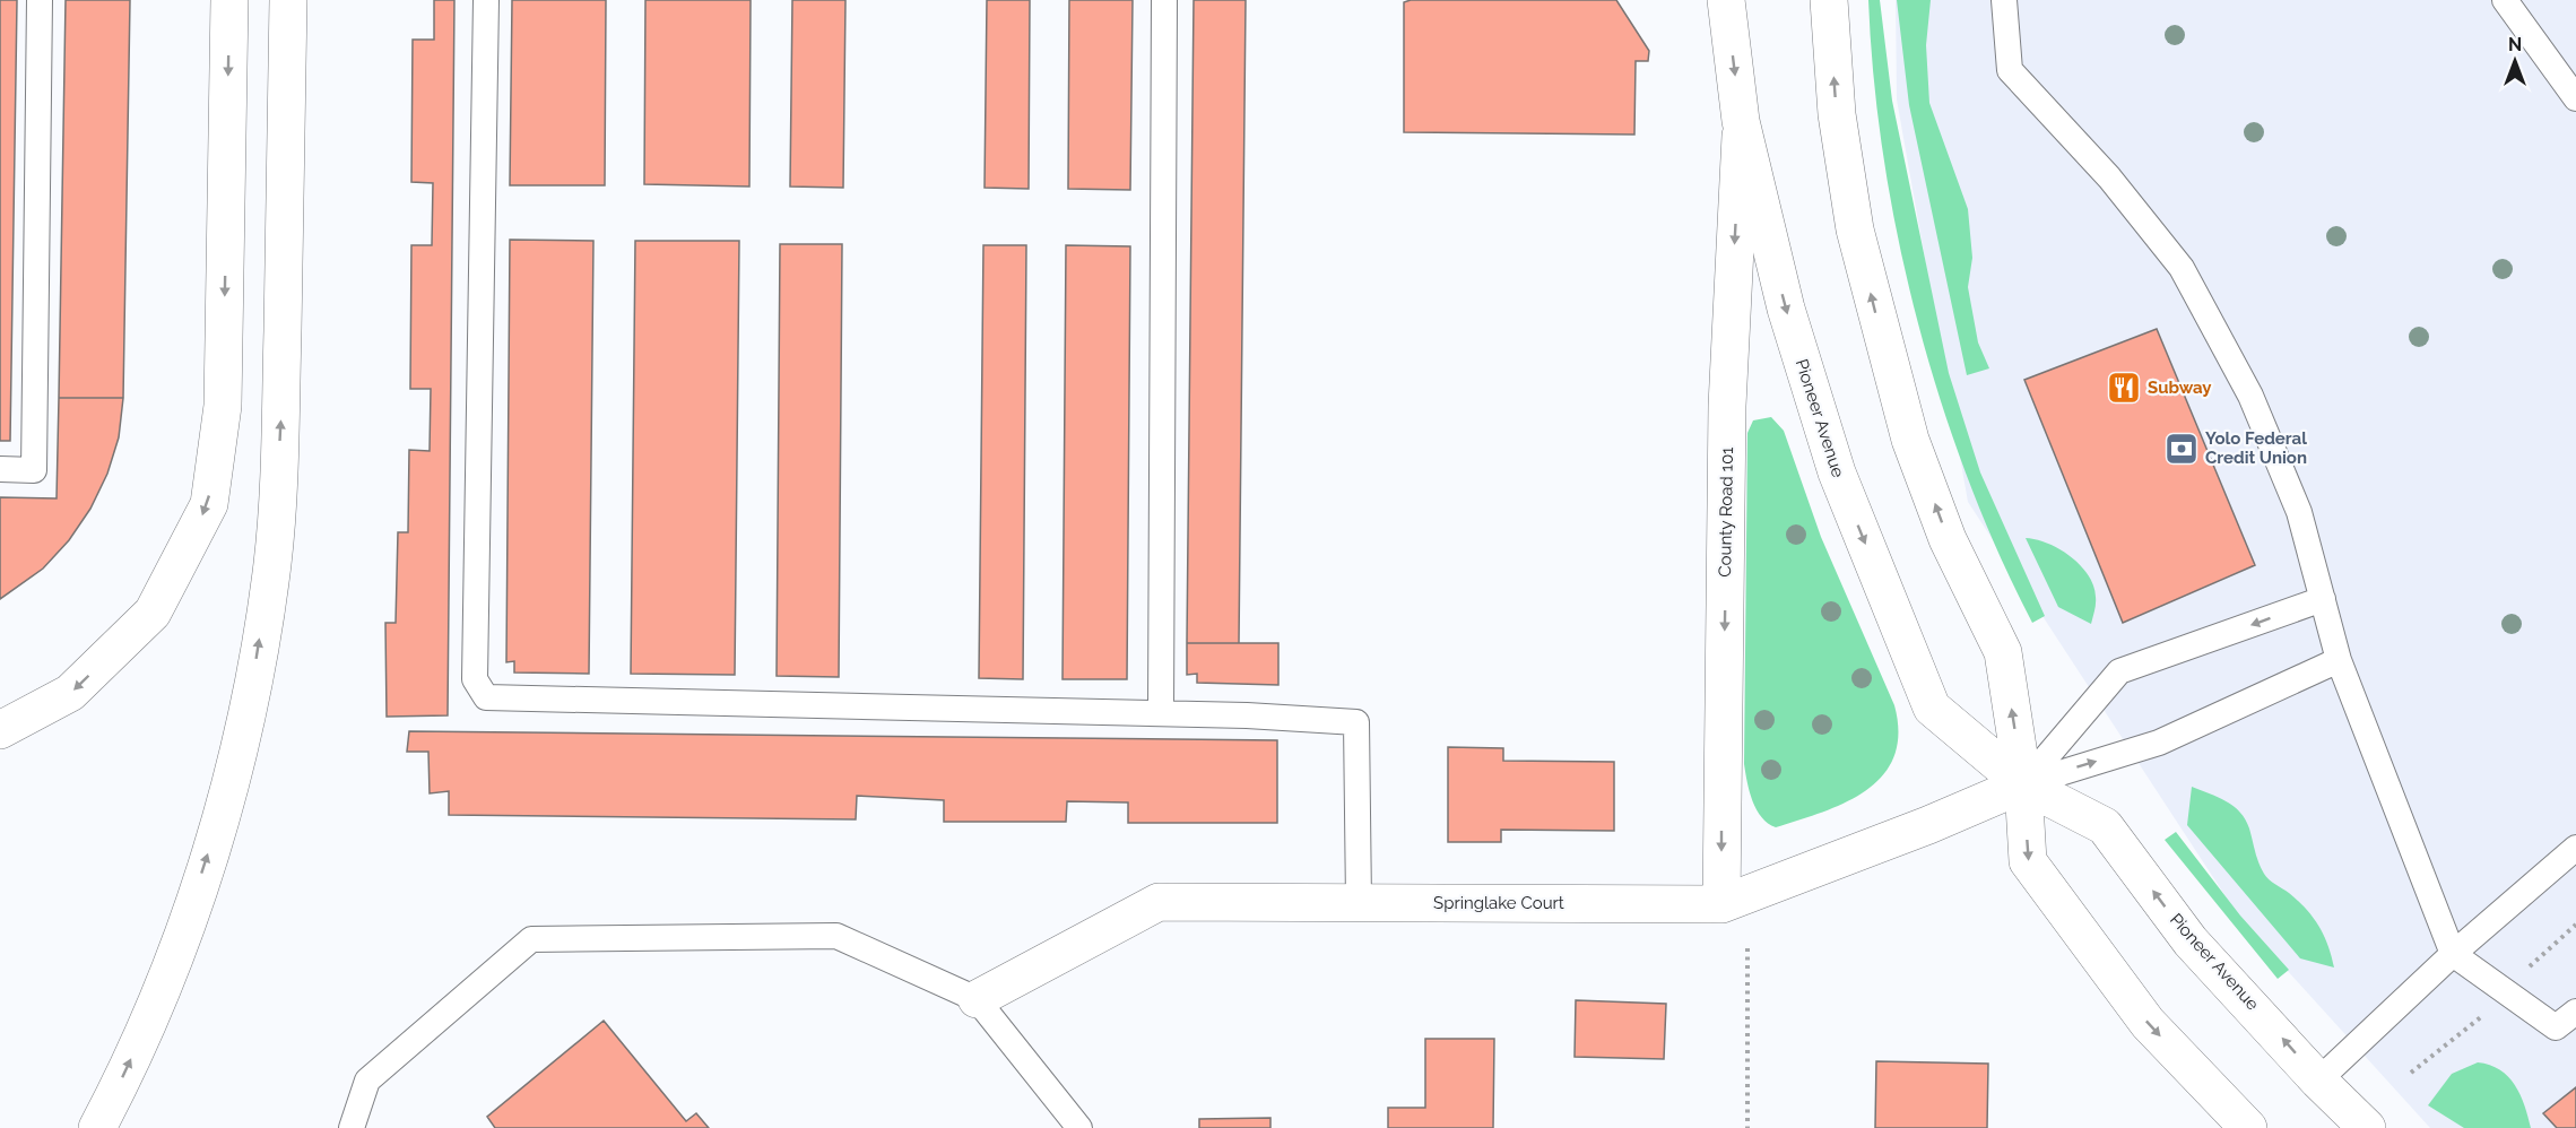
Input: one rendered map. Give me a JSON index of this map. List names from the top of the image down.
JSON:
{
  "streets": {
    "main road": ["Pioneer Avenue", "County Road 101", "Springlake Court"]
  },
  "crossings": [
    ["Pioneer Avenue", "County Road 101"],
    ["Pioneer Avenue", "Springlake Court"],
    ["County Road 101", "Springlake Court"]
  ],
  "places": {
    "restaurant": ["Subway"],
    "bank": ["Yolo Federal Credit Union"]
  },
  "north": "top"
}
